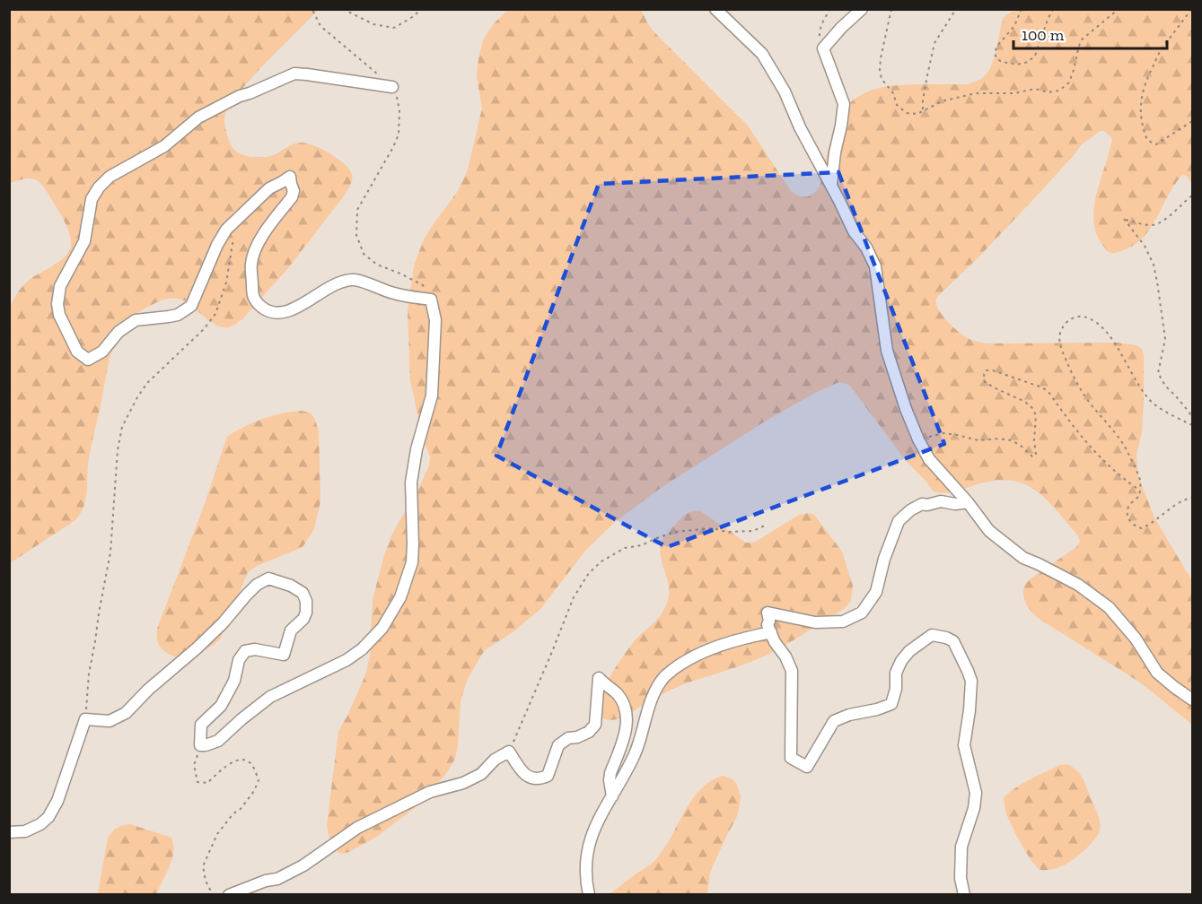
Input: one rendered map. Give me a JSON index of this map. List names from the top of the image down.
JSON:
{
  "scale_bar": "100 m"
}
